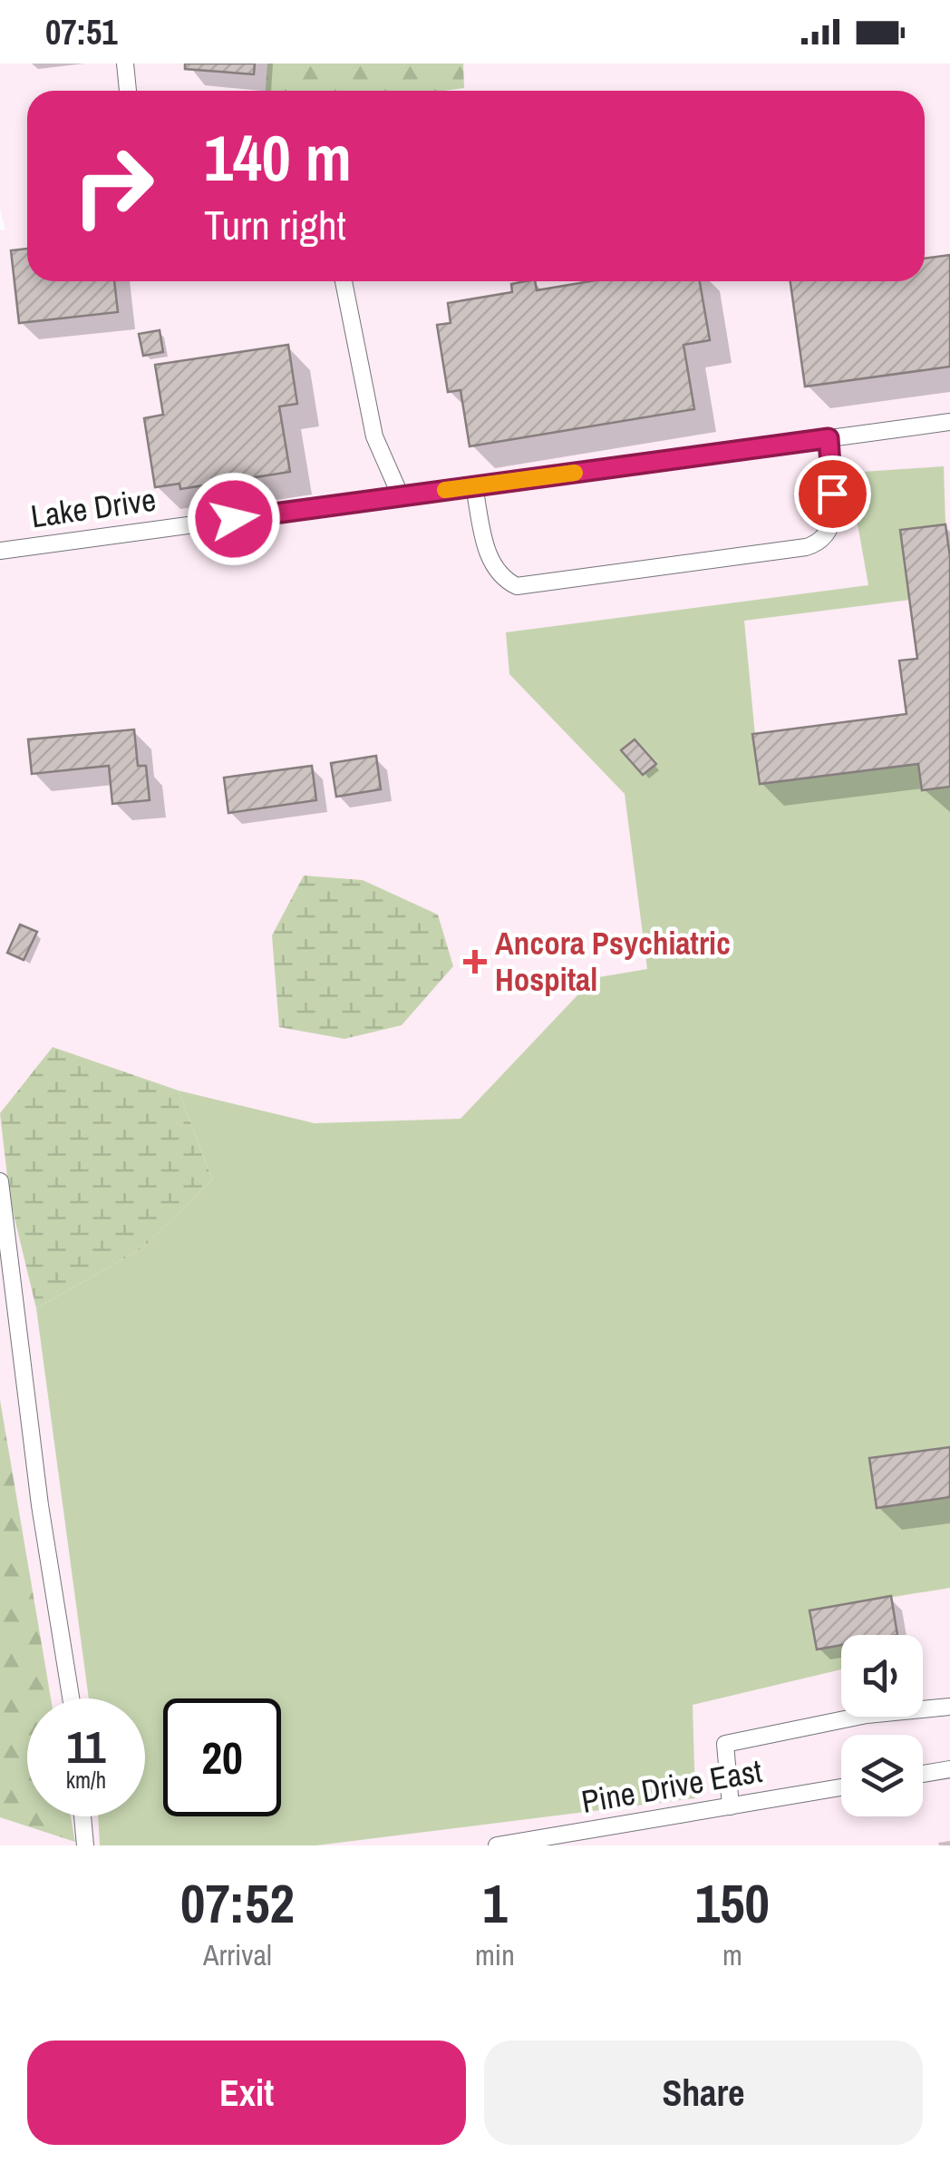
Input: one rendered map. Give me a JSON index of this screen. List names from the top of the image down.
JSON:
{
  "streets": {
    "lane": ["Lake Drive", "Pine Drive East"]
  },
  "places": {
    "health": ["Ancora Psychiatric Hospital"]
  },
  "page": {
    "status": "07:51",
    "turn": ["140 m", "Turn right"],
    "speed": "11 km/h",
    "limit": "20",
    "eta": [
      "07:52",
      "Arrival",
      "1",
      "min",
      "150",
      "m"
    ],
    "buttons": ["Exit", "Share"]
  }
}
